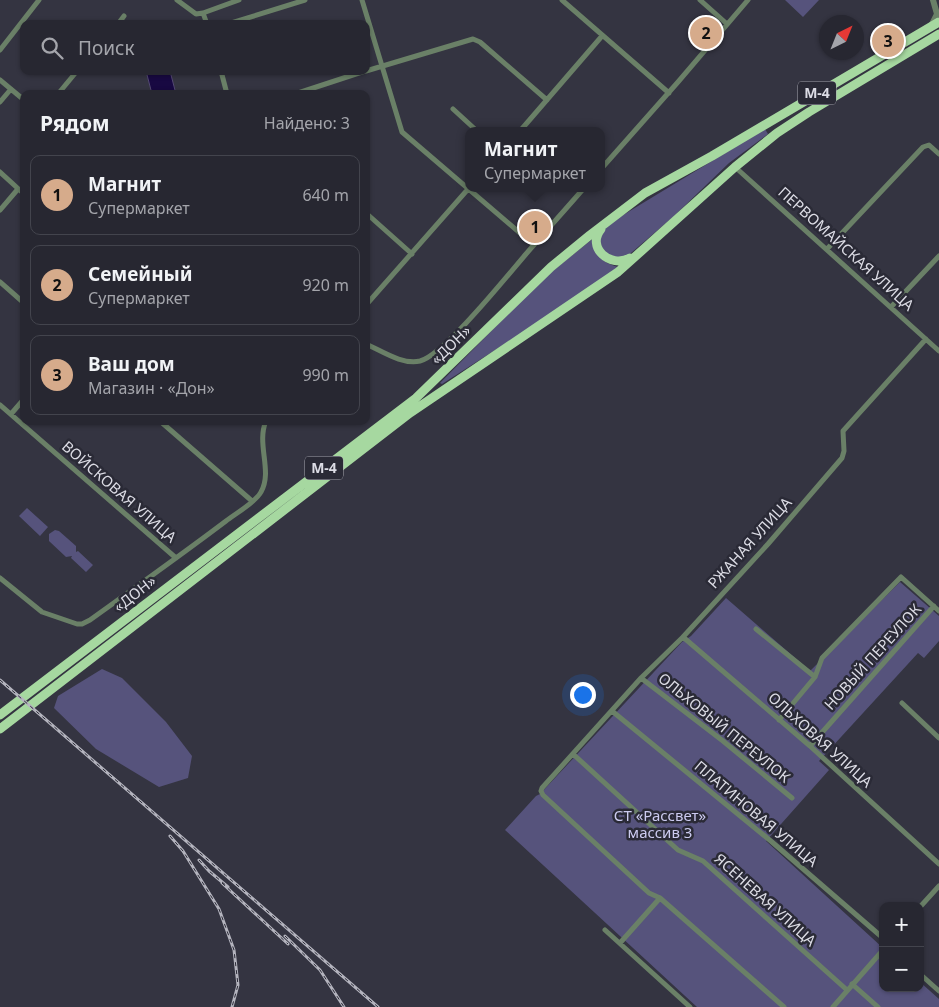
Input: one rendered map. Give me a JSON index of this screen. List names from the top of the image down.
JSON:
{
  "streets": {
    "highway": ["М-4", "«ДОН»"],
    "street": [
      "ПЕРВОМАЙСКАЯ УЛИЦА",
      "ВОЙСКОВАЯ УЛИЦА",
      "РЖАНАЯ УЛИЦА",
      "НОВЫЙ ПЕРЕУЛОК",
      "ОЛЬХОВЫЙ ПЕРЕУЛОК",
      "ОЛЬХОВАЯ УЛИЦА",
      "ПЛАТИНОВАЯ УЛИЦА",
      "ЯСЕНЕВАЯ УЛИЦА"
    ]
  },
  "crossings": [
    ["М-4", "«ДОН»"],
    ["ПЕРВОМАЙСКАЯ УЛИЦА", "«ДОН»"],
    ["ПЕРВОМАЙСКАЯ УЛИЦА", "РЖАНАЯ УЛИЦА"],
    ["РЖАНАЯ УЛИЦА", "ОЛЬХОВЫЙ ПЕРЕУЛОК"],
    ["РЖАНАЯ УЛИЦА", "ОЛЬХОВАЯ УЛИЦА"],
    ["РЖАНАЯ УЛИЦА", "ПЛАТИНОВАЯ УЛИЦА"],
    ["РЖАНАЯ УЛИЦА", "ЯСЕНЕВАЯ УЛИЦА"],
    ["НОВЫЙ ПЕРЕУЛОК", "ОЛЬХОВАЯ УЛИЦА"]
  ],
  "parks": ["СТ «Рассвет» массив 3"],
  "north": "top right",
  "page": {
    "pins": ["2", "3", "1"],
    "search": "Поиск",
    "heading": ["Рядом", "Найдено: 3"],
    "popup": ["Магнит", "Супермаркет"],
    "list": [
      {
        "mark": "1",
        "name": "Магнит",
        "note": "Супермаркет",
        "value": "640 m"
      },
      {
        "mark": "2",
        "name": "Семейный",
        "note": "Супермаркет",
        "value": "920 m"
      },
      {
        "mark": "3",
        "name": "Ваш дом",
        "note": "Магазин · «Дон»",
        "value": "990 m"
      }
    ],
    "map_buttons": ["+", "−"]
  }
}
